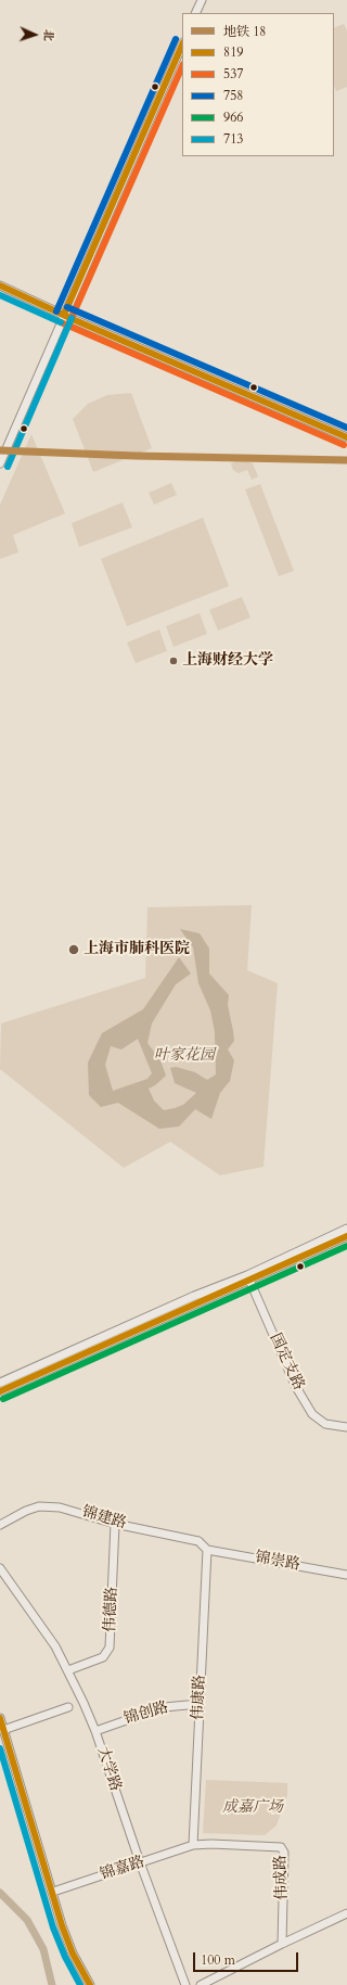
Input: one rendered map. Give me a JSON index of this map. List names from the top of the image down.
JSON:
{
  "streets": {
    "street": [
      "国定支路",
      "锦建路",
      "锦崇路",
      "伟德路",
      "伟康路",
      "锦创路",
      "大学路",
      "锦嘉路",
      "伟成路"
    ]
  },
  "crossings": [
    ["锦建路", "锦崇路"],
    ["锦建路", "伟德路"],
    ["锦建路", "伟康路"],
    ["锦崇路", "伟康路"],
    ["伟德路", "大学路"],
    ["伟康路", "锦创路"],
    ["伟康路", "锦嘉路"],
    ["伟康路", "伟成路"],
    ["锦创路", "大学路"],
    ["大学路", "锦嘉路"],
    ["锦嘉路", "伟成路"]
  ],
  "parks": ["叶家花园", "成嘉广场"],
  "places": ["上海财经大学", "上海市肺科医院"],
  "lines": [
    "transit line 758",
    "transit line 819",
    "transit line 537",
    "transit line 713",
    "metro line 18",
    "transit line 966"
  ],
  "legend": [
    "地铁 18",
    "819",
    "537",
    "758",
    "966",
    "713"
  ],
  "scale_bar": "100 m",
  "north": "right"
}
